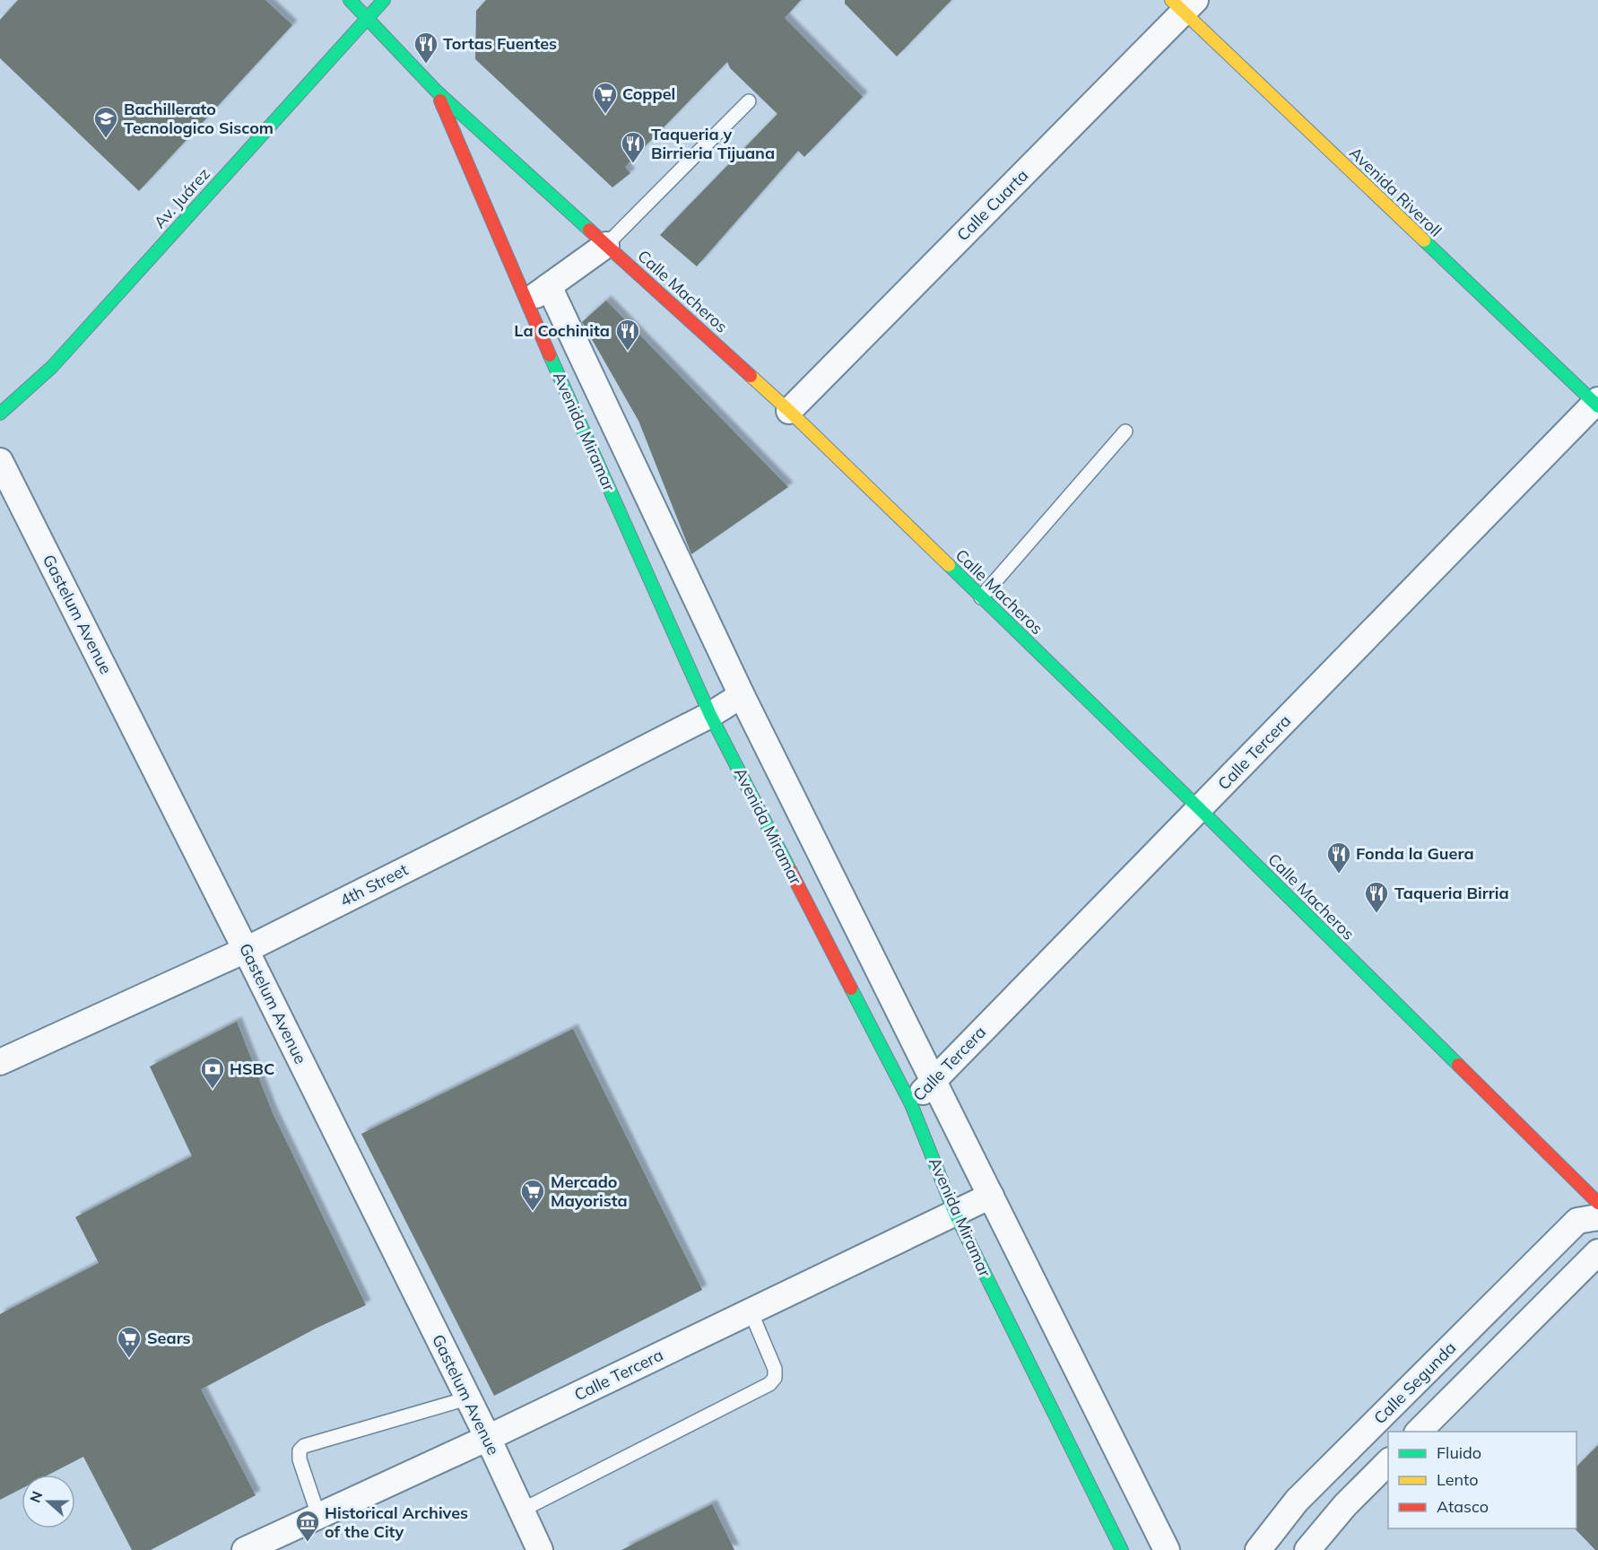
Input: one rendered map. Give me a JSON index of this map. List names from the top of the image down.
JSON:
{
  "streets": {
    "street": [
      "Avenida Riveroll",
      "Av. Juárez",
      "Calle Cuarta",
      "Calle Macheros",
      "Avenida Miramar",
      "Gastelum Avenue",
      "Calle Tercera",
      "4th Street",
      "Calle Segunda"
    ]
  },
  "crossings": [
    ["Avenida Riveroll", "Calle Cuarta"],
    ["Avenida Riveroll", "Calle Tercera"],
    ["Av. Juárez", "Calle Macheros"],
    ["Calle Cuarta", "Calle Macheros"],
    ["Calle Macheros", "Avenida Miramar"],
    ["Calle Macheros", "Calle Tercera"],
    ["Avenida Miramar", "Calle Tercera"],
    ["Avenida Miramar", "4th Street"],
    ["Gastelum Avenue", "Calle Tercera"],
    ["Gastelum Avenue", "4th Street"]
  ],
  "places": {
    "restaurant": [
      "Tortas Fuentes",
      "Taqueria y Birrieria Tijuana",
      "La Cochinita",
      "Fonda la Guera",
      "Taqueria Birria"
    ],
    "supermarket": ["Coppel", "Mercado Mayorista", "Sears"],
    "school or university": ["Bachillerato Tecnologico Siscom"],
    "bank": ["HSBC"],
    "museum": ["Historical Archives of the City"]
  },
  "legend": ["Fluido", "Lento", "Atasco"],
  "north": "left"
}
